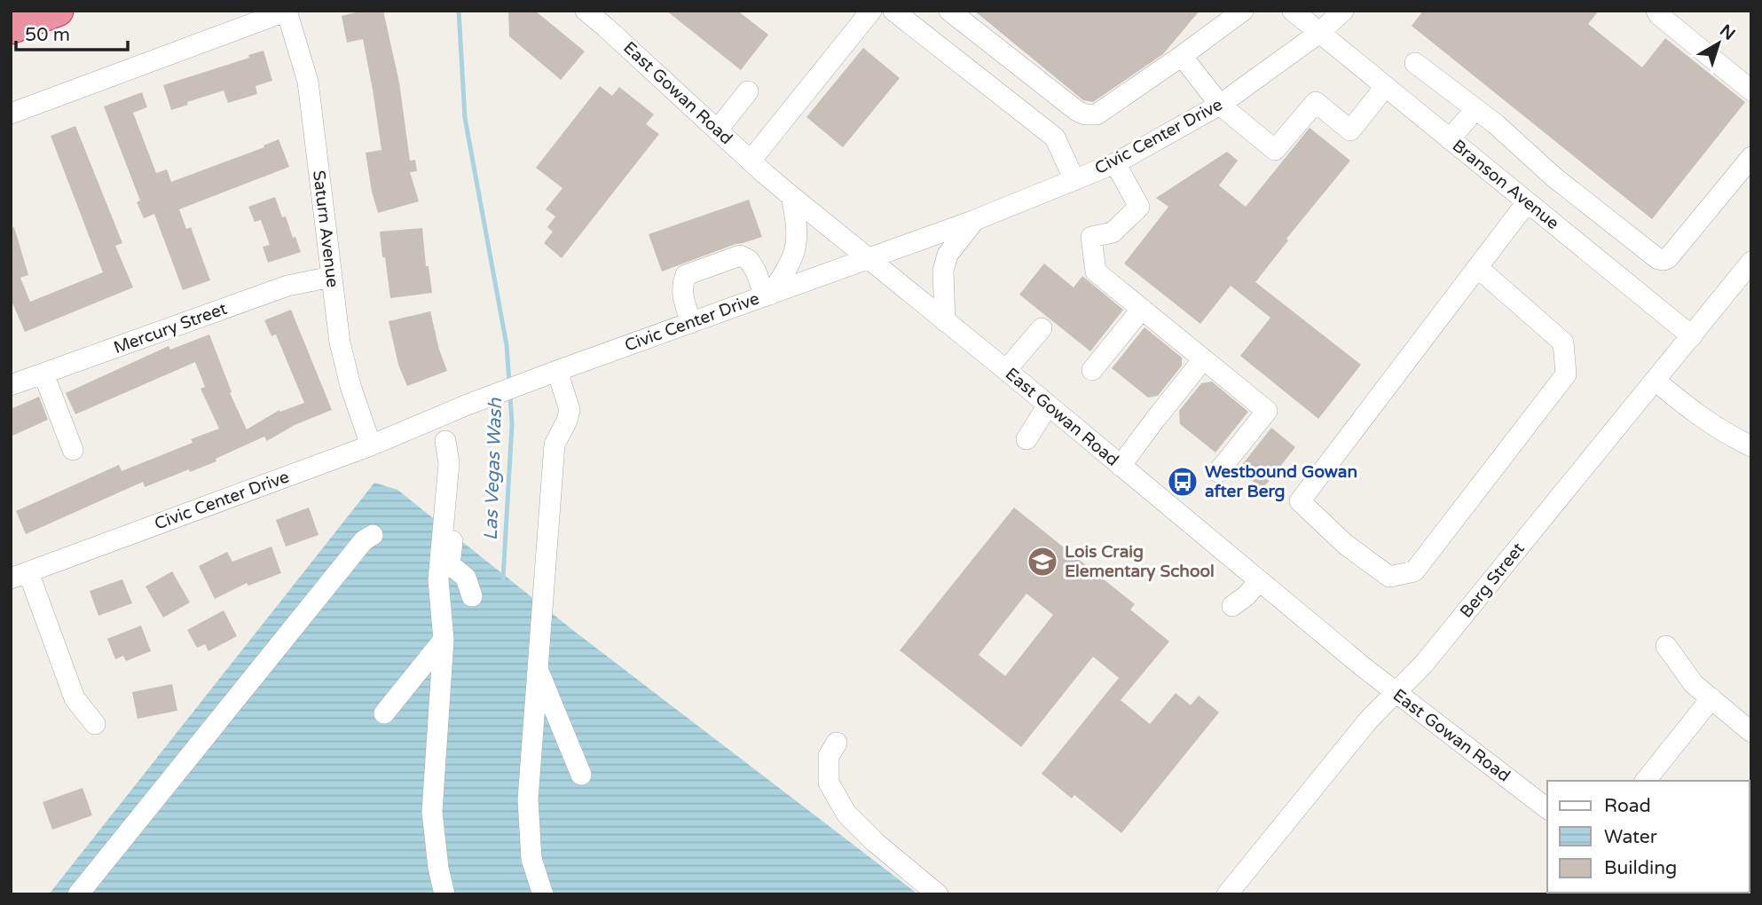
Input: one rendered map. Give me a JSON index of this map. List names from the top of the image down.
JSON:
{
  "streets": {
    "street": [
      "East Gowan Road",
      "Civic Center Drive",
      "Branson Avenue",
      "Saturn Avenue",
      "Mercury Street",
      "Berg Street"
    ]
  },
  "crossings": [
    ["East Gowan Road", "Civic Center Drive"],
    ["East Gowan Road", "Berg Street"],
    ["Civic Center Drive", "Branson Avenue"],
    ["Civic Center Drive", "Saturn Avenue"],
    ["Branson Avenue", "Berg Street"],
    ["Saturn Avenue", "Mercury Street"]
  ],
  "water": ["Las Vegas Wash"],
  "places": {
    "bus stop": ["Westbound Gowan after Berg"],
    "school or university": ["Lois Craig Elementary School"]
  },
  "legend": ["Road", "Water", "Building"],
  "scale_bar": "50 m",
  "north": "top right"
}
